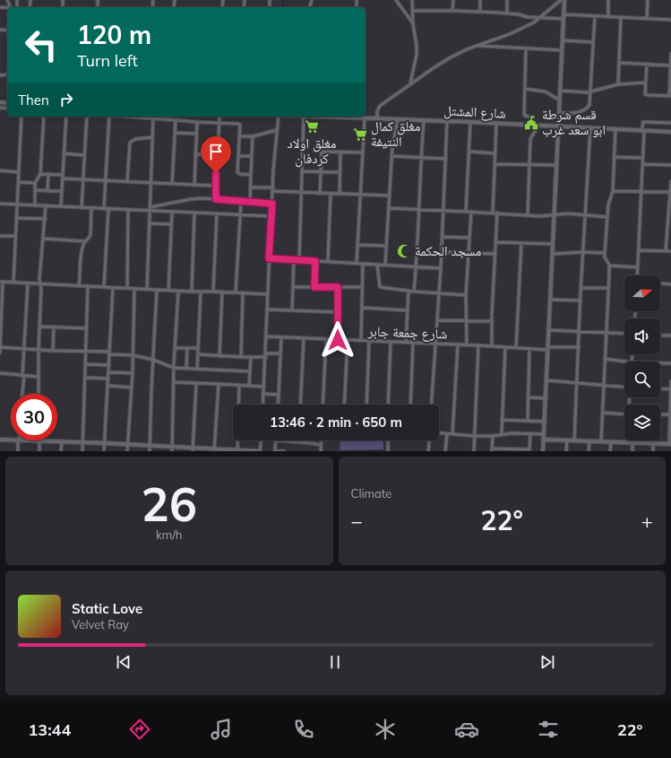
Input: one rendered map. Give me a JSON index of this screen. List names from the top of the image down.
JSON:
{
  "streets": {
    "street": ["شارع المشتل", "شارع جمعة جابر"]
  },
  "places": {
    "public building": ["قسم شرطة ابو سعد غرب"],
    "supermarket": ["مغلق اولاد كردفان", "مغلق كمال النتيفة"],
    "mosque": ["مسجد الحكمة"]
  },
  "north": "right",
  "page": {
    "turn": ["120 m", "Turn left"],
    "then": "Then",
    "limit": "30",
    "trip": "13:46 · 2 min · 650 m",
    "tile": [
      ["26", "km/h"],
      "Climate"
    ],
    "heat": ["−", "22°", "+"],
    "song": ["Static Love", "Velvet Ray"],
    "tabs": ["13:44", "22°"]
  }
}
